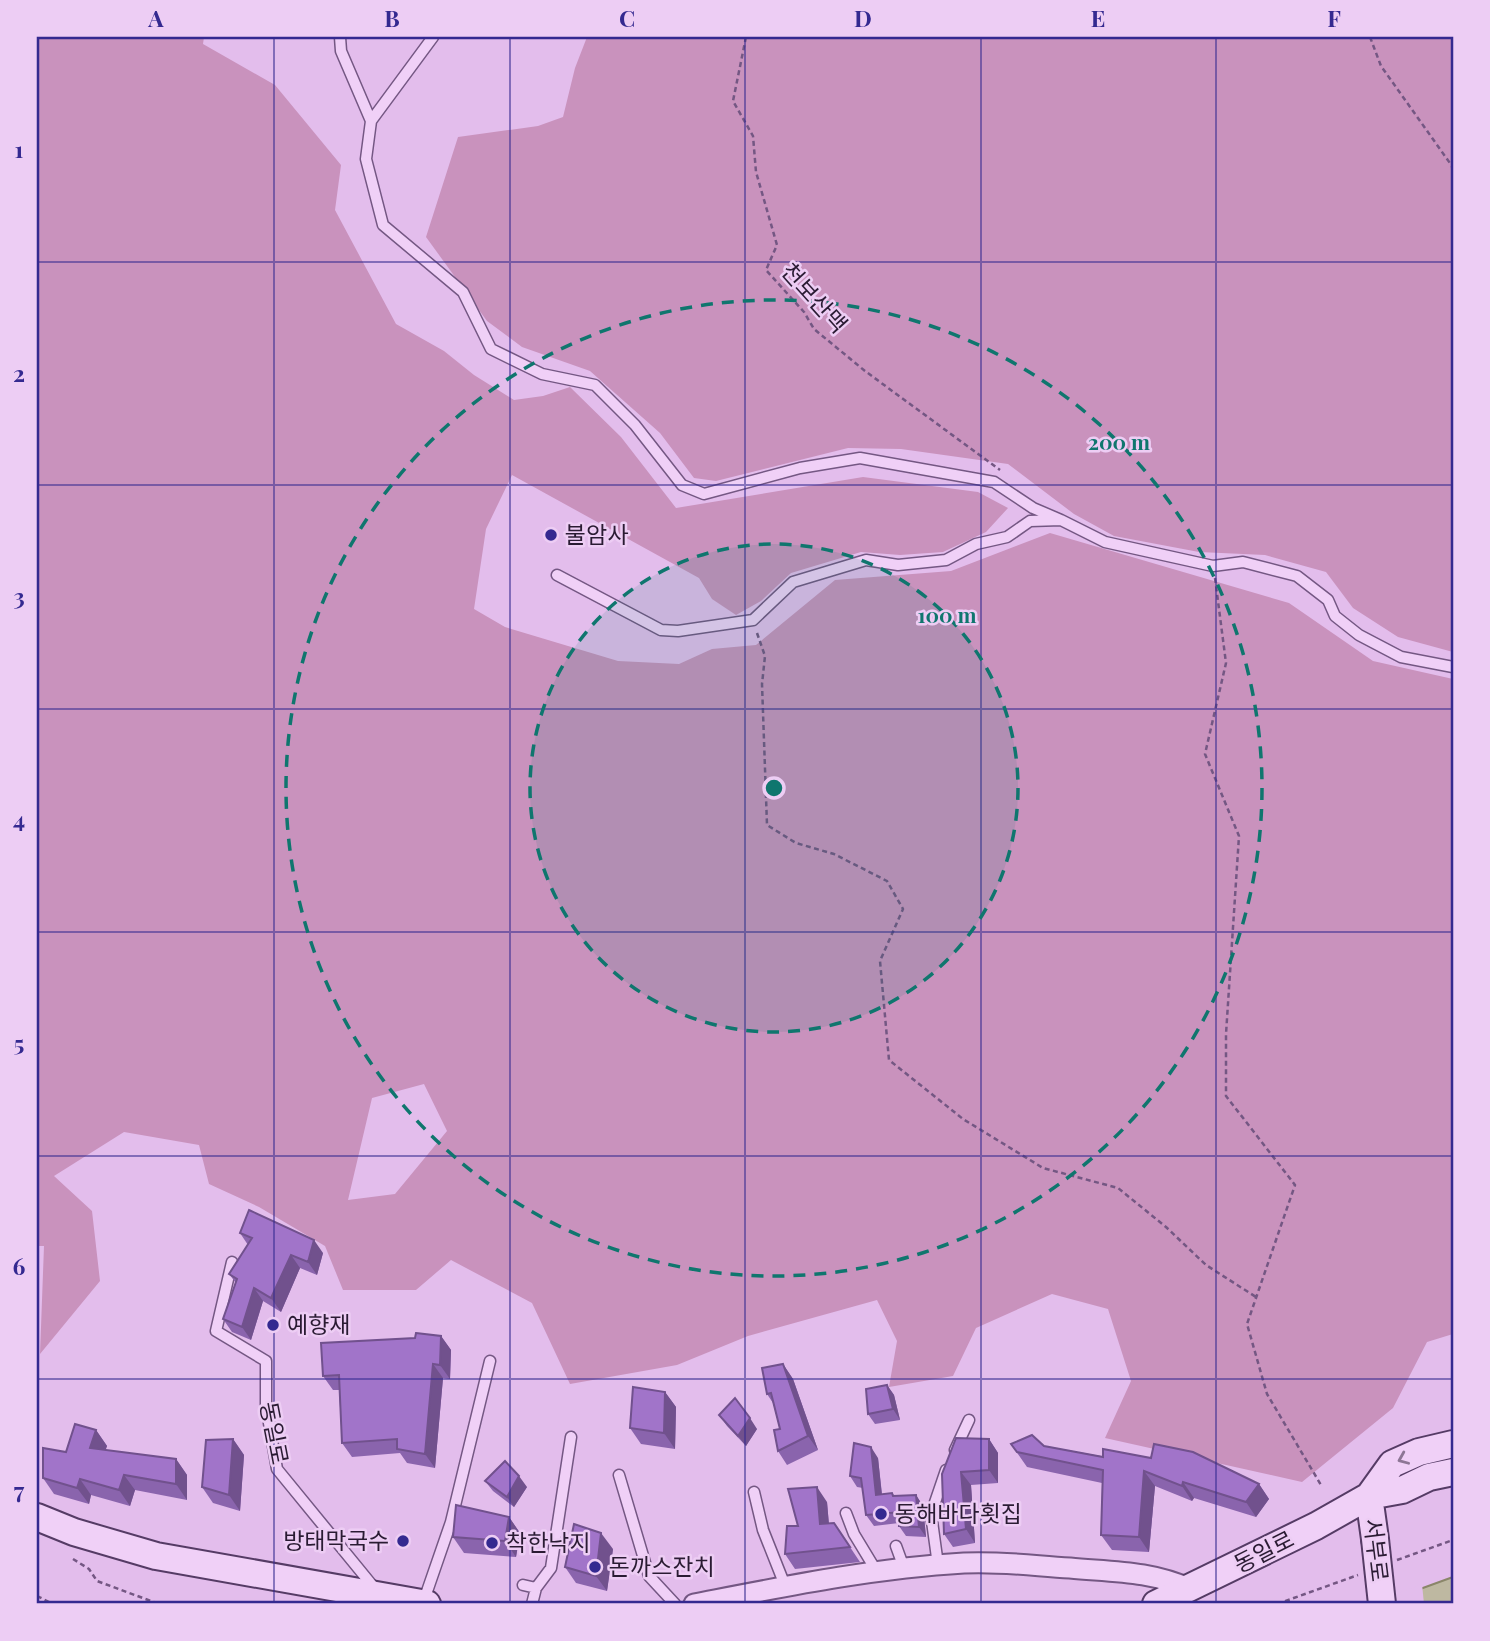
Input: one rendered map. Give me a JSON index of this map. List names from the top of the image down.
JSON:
{
  "streets": {
    "street": ["동일로", "서부로"],
    "path": ["천보산맥"]
  },
  "crossings": [
    ["동일로", "서부로"]
  ],
  "places": [
    "불암사",
    "예향재",
    "동해바다횟집",
    "방태막국수",
    "착한낙지",
    "돈까스잔치"
  ],
  "grid": {
    "columns": [
      "A",
      "B",
      "C",
      "D",
      "E",
      "F"
    ],
    "rows": [
      "1",
      "2",
      "3",
      "4",
      "5",
      "6",
      "7"
    ]
  },
  "rings": ["200 m", "100 m"]
}
